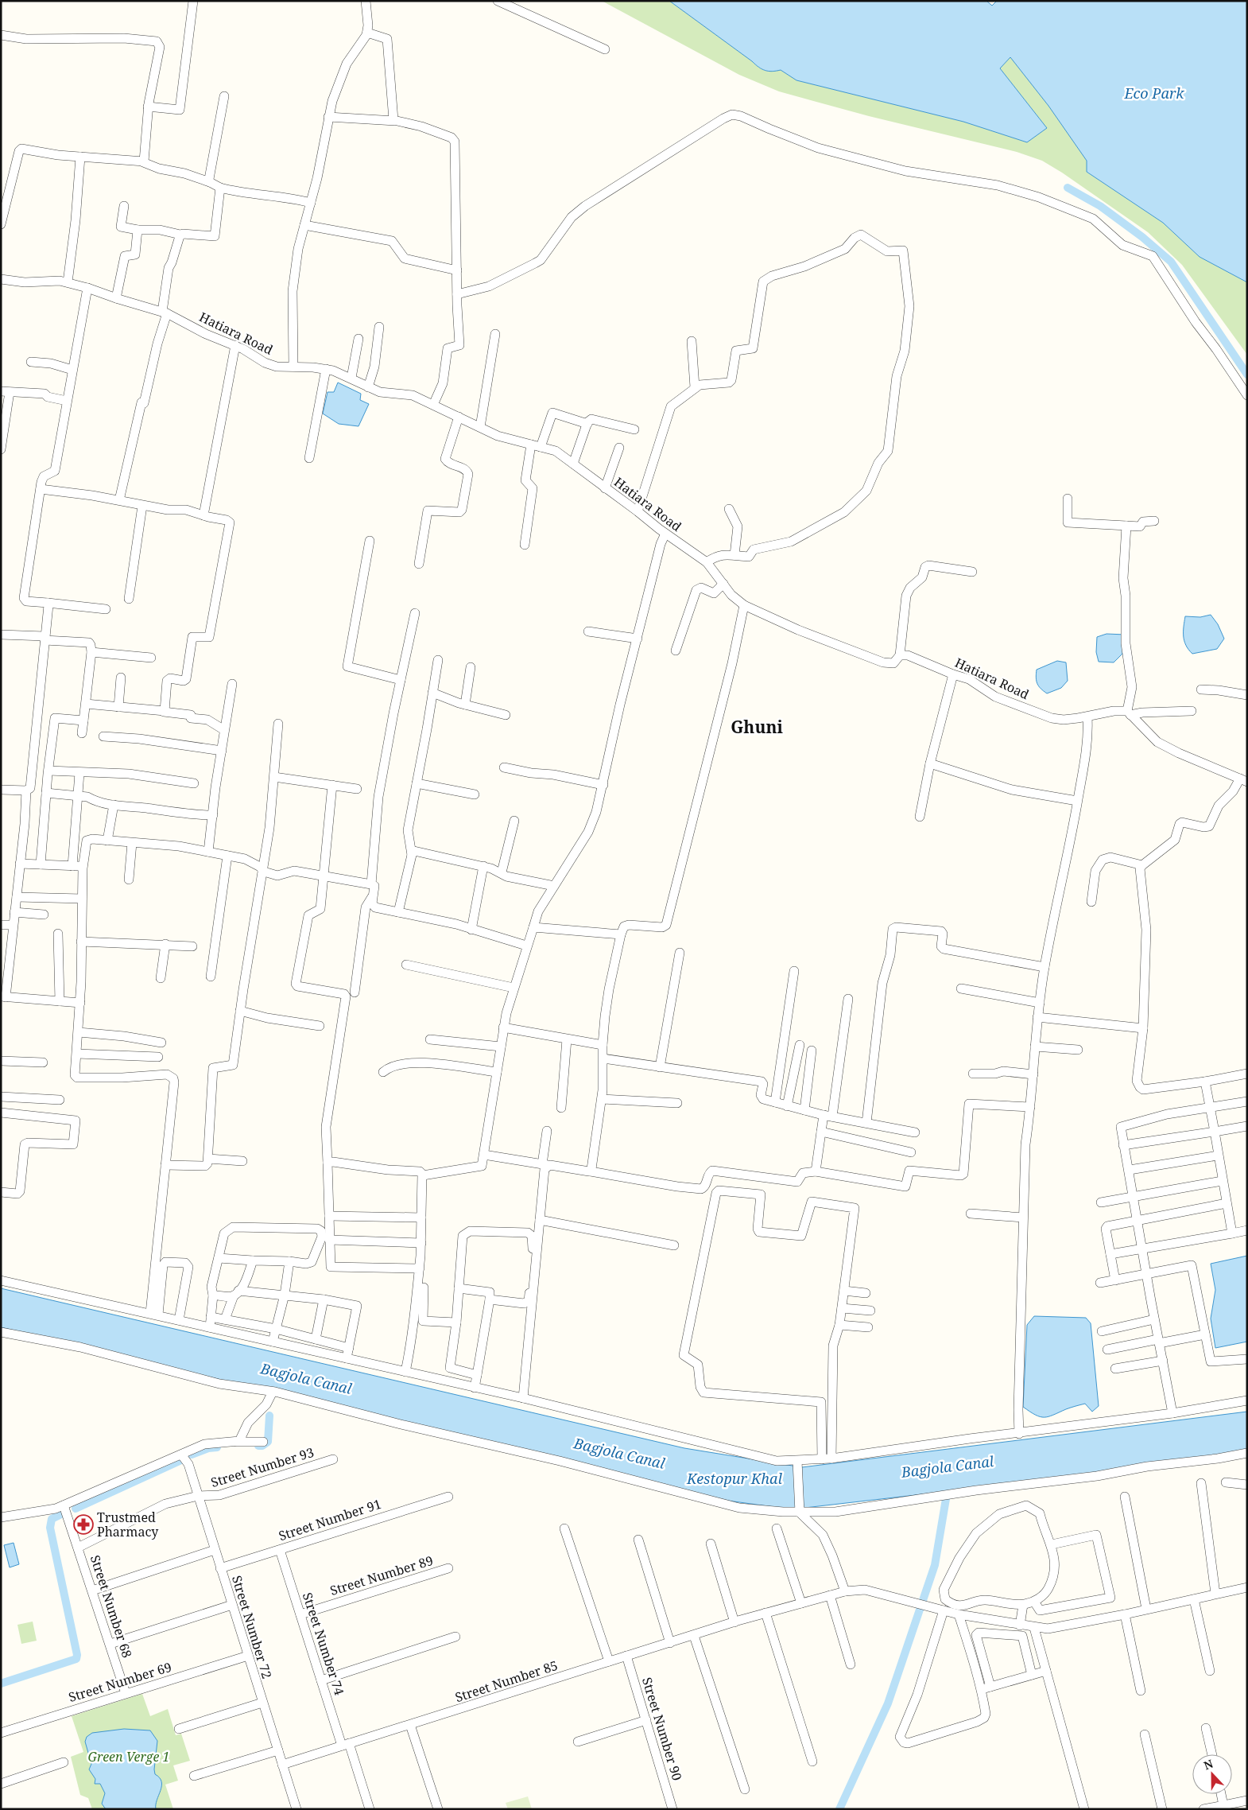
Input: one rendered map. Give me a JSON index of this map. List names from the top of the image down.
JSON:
{
  "streets": {
    "street": [
      "Hatiara Road",
      "Street Number 93",
      "Street Number 91",
      "Street Number 89",
      "Street Number 68",
      "Street Number 72",
      "Street Number 74",
      "Street Number 85",
      "Street Number 69",
      "Street Number 90"
    ]
  },
  "crossings": [
    ["Street Number 93", "Street Number 68"],
    ["Street Number 93", "Street Number 72"],
    ["Street Number 91", "Street Number 72"],
    ["Street Number 91", "Street Number 74"],
    ["Street Number 89", "Street Number 74"],
    ["Street Number 68", "Street Number 69"],
    ["Street Number 72", "Street Number 85"],
    ["Street Number 72", "Street Number 69"],
    ["Street Number 74", "Street Number 85"],
    ["Street Number 85", "Street Number 90"]
  ],
  "districts": ["Ghuni"],
  "water": ["Eco Park", "Bagjola Canal", "Kestopur Khal"],
  "parks": ["Green Verge 1"],
  "places": {
    "pharmacy": ["Trustmed Pharmacy"]
  },
  "north": "top"
}
